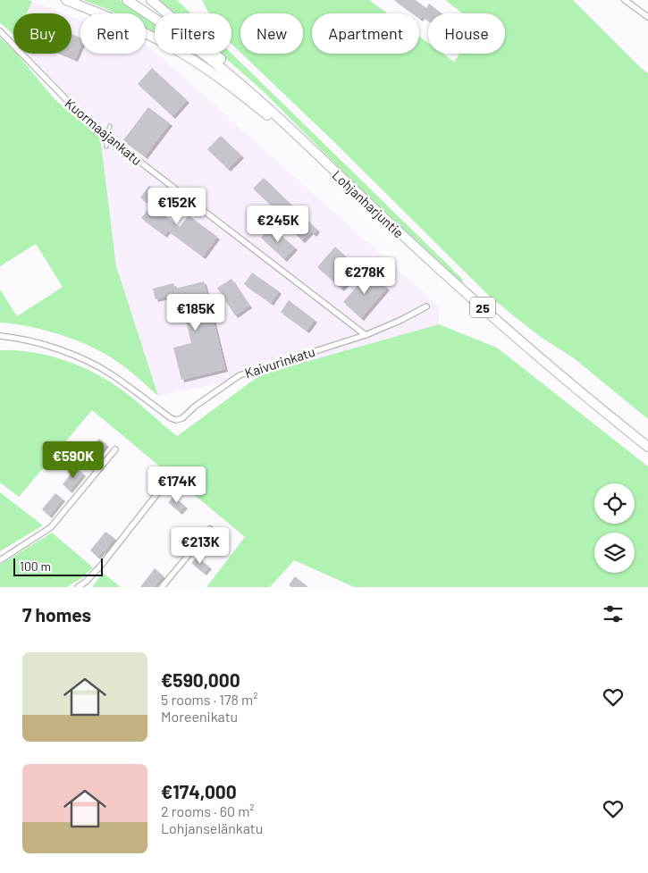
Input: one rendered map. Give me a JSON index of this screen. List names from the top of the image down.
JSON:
{
  "streets": {
    "highway": ["Lohjanharjuntie", "25"],
    "street": ["Kuormaajankatu", "Kaivurinkatu"]
  },
  "crossings": [
    ["Kuormaajankatu", "Kaivurinkatu"]
  ],
  "scale_bar": "100 m",
  "page": {
    "chip": [
      "Buy",
      "Rent",
      "Filters",
      "New",
      "Apartment",
      "House"
    ],
    "price": [
      "€152K",
      "€245K",
      "€278K",
      "€185K",
      "€590K",
      "€174K",
      "€213K"
    ],
    "scale": "100 m",
    "heading": "7 homes",
    "list": [
      {
        "name": "€590,000",
        "note": "5 rooms · 178 m² · Moreenikatu"
      },
      {
        "name": "€174,000",
        "note": "2 rooms · 60 m² · Lohjanselänkatu"
      }
    ]
  }
}
